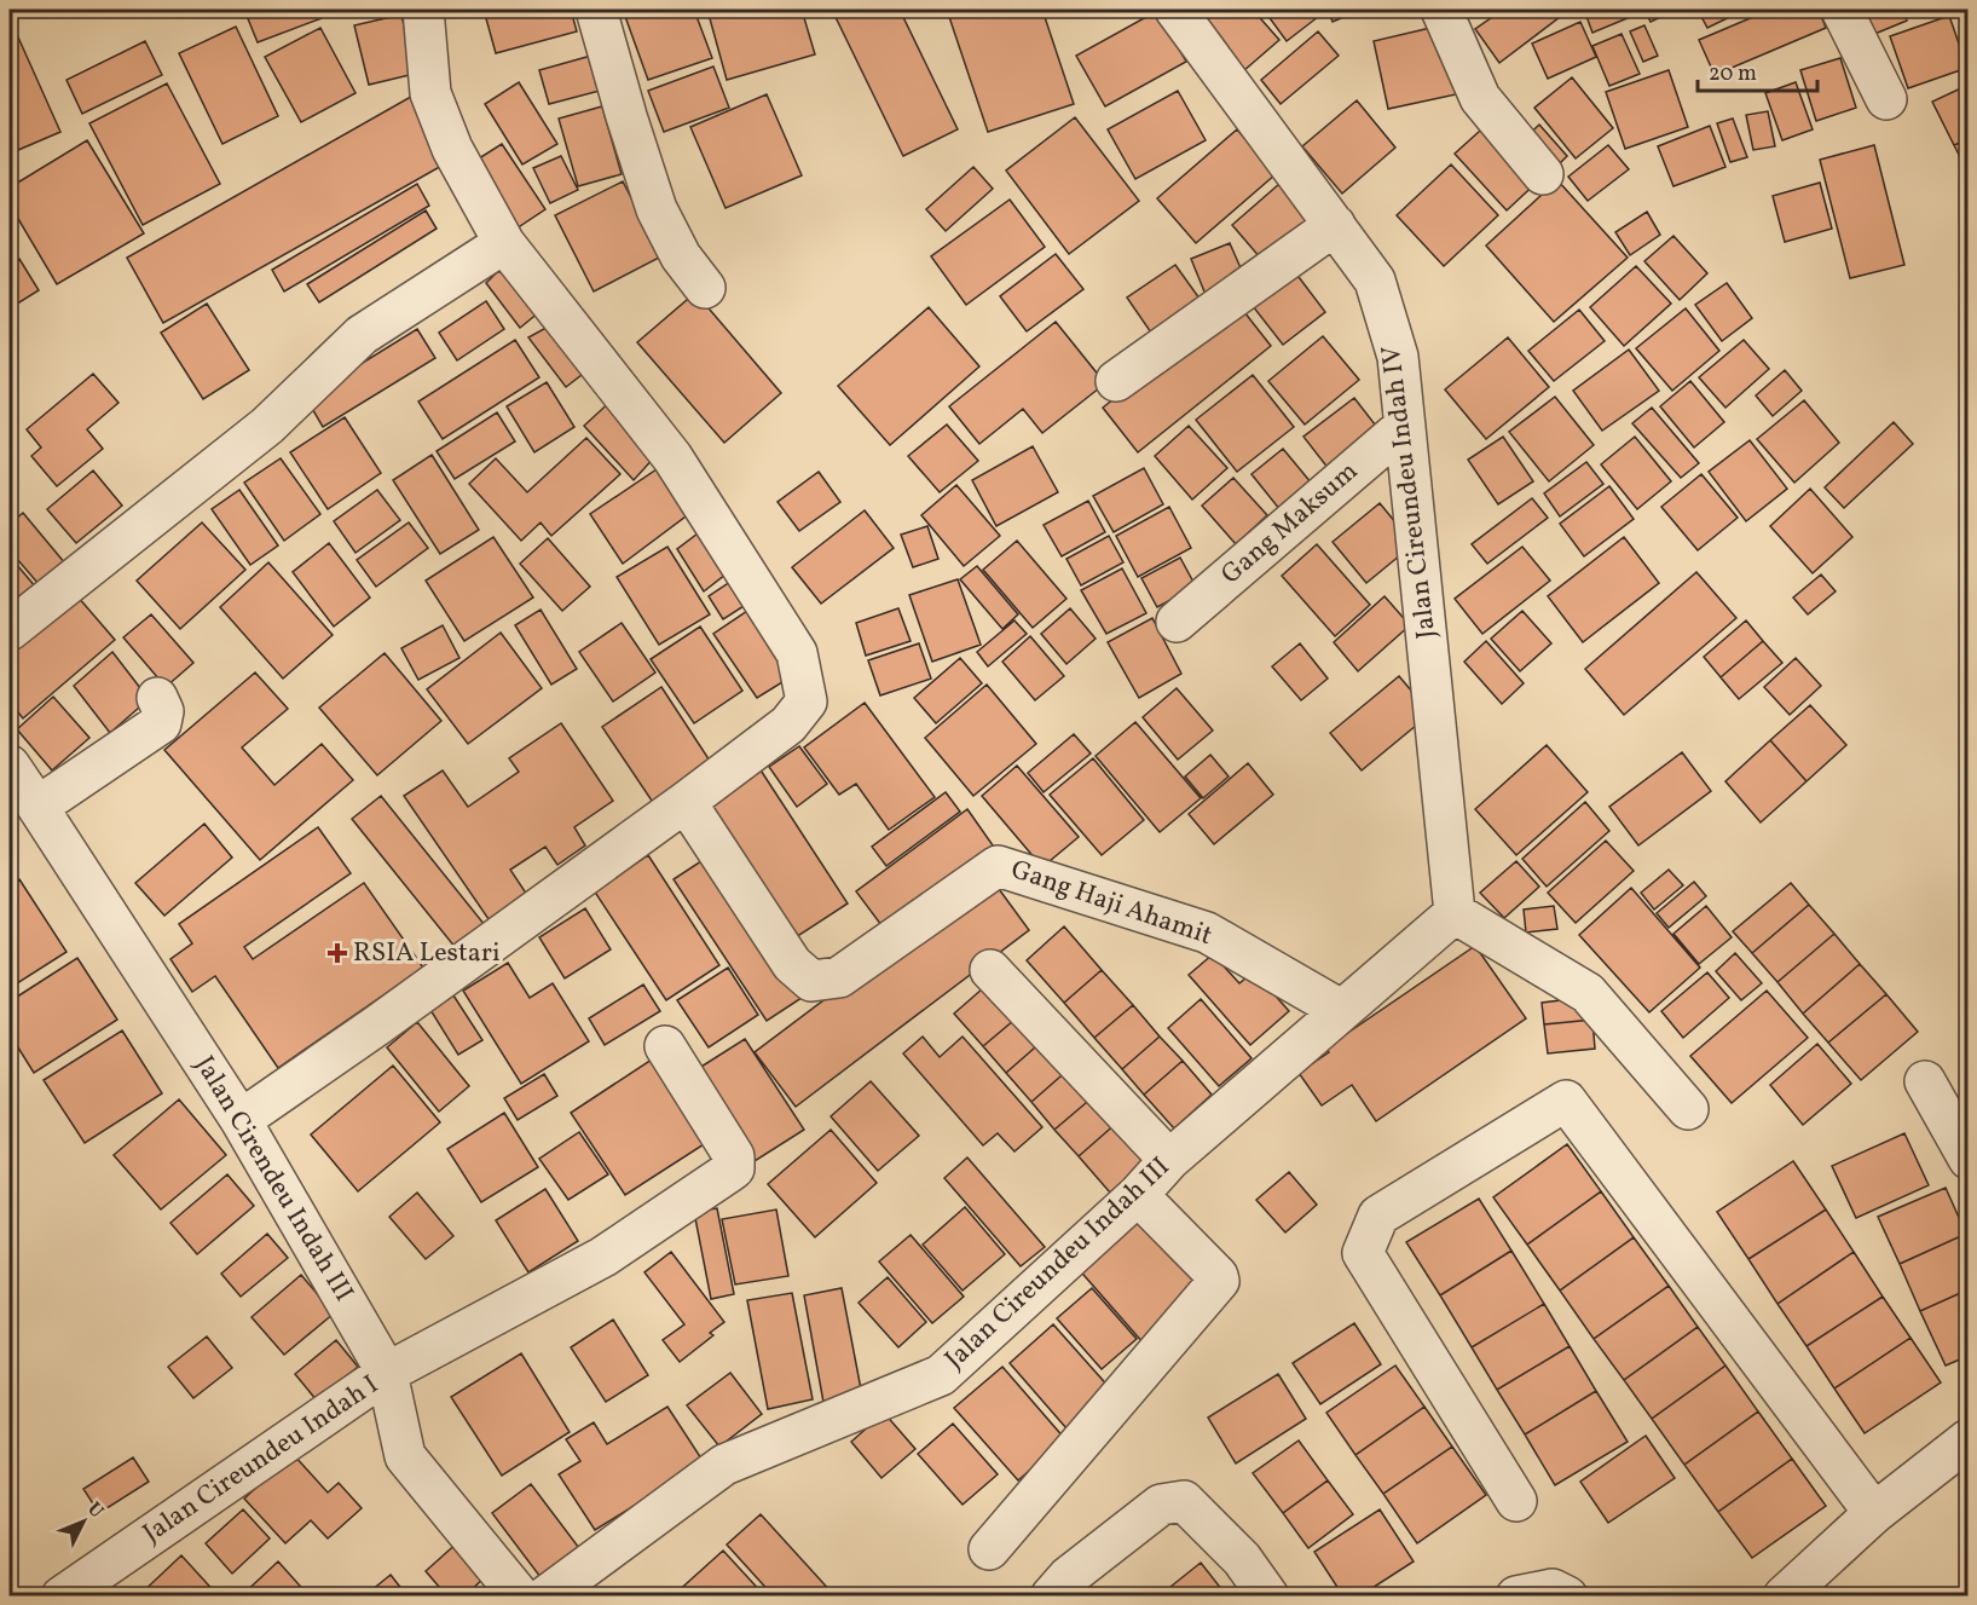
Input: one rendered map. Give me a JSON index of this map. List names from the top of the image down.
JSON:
{
  "streets": {
    "street": [
      "Jalan Cireundeu Indah IV",
      "Gang Maksum",
      "Gang Haji Ahamit",
      "Jalan Cirendeu Indah III",
      "Jalan Cireundeu Indah III",
      "Jalan Cireundeu Indah I"
    ]
  },
  "crossings": [
    ["Jalan Cireundeu Indah IV", "Gang Maksum"],
    ["Jalan Cireundeu Indah IV", "Jalan Cireundeu Indah III"],
    ["Gang Haji Ahamit", "Jalan Cireundeu Indah III"],
    ["Jalan Cirendeu Indah III", "Jalan Cireundeu Indah I"]
  ],
  "places": {
    "health": ["RSIA Lestari"]
  },
  "scale_bar": "20 m",
  "north": "top right"
}
